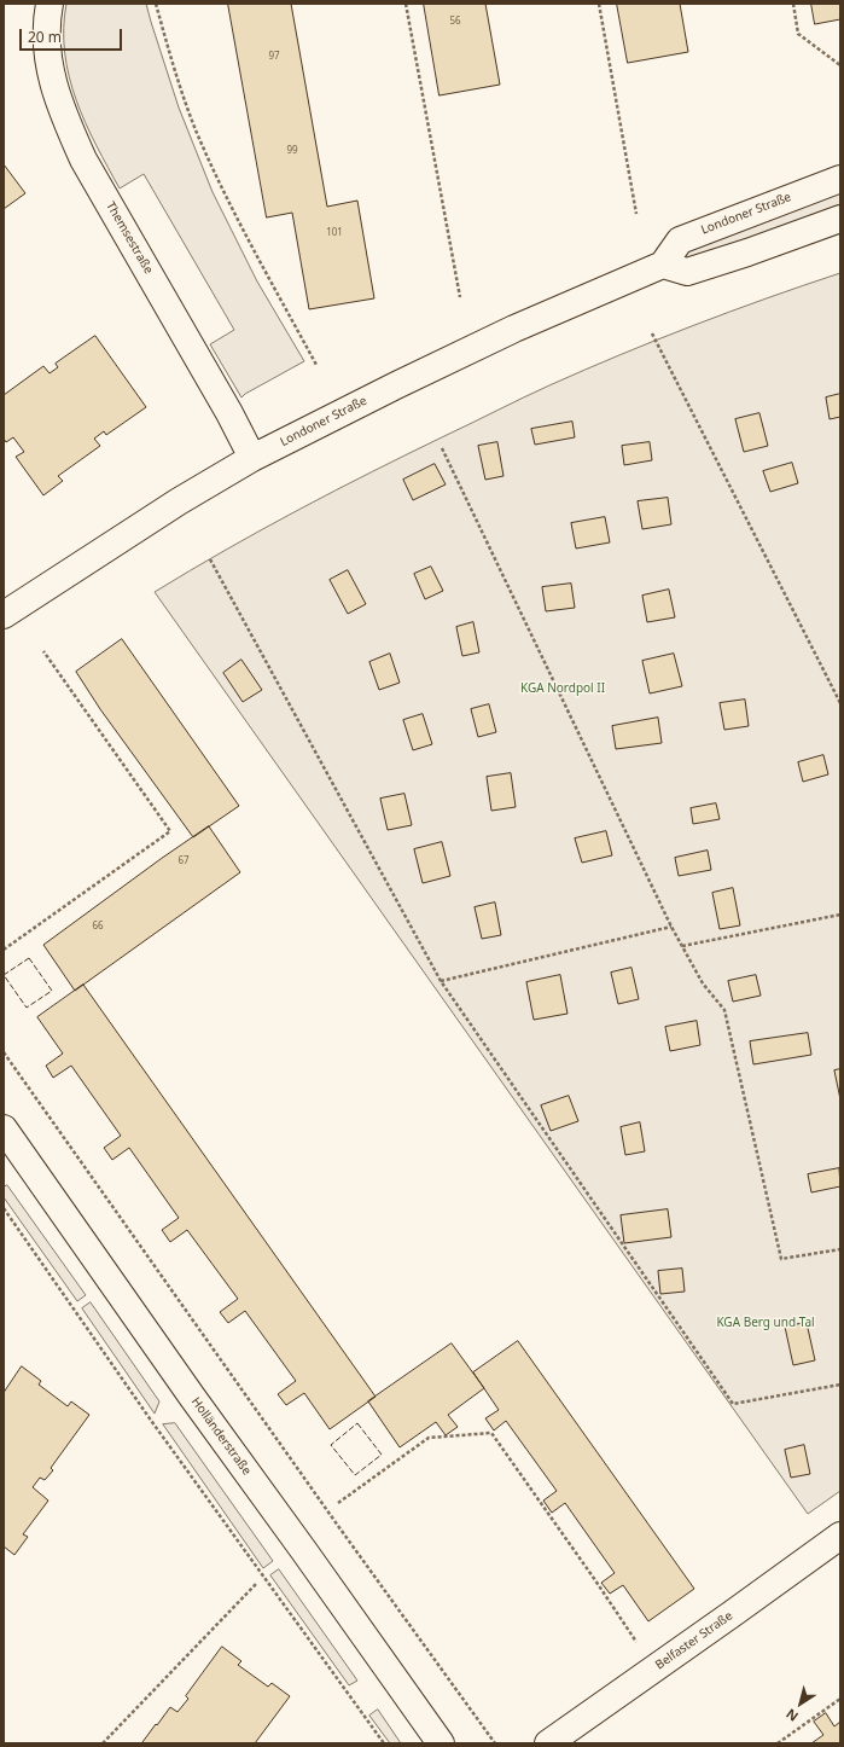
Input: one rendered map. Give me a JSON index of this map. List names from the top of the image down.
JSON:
{
  "streets": {
    "street": [
      "Londoner Straße",
      "Themsestraße",
      "Holländerstraße",
      "Belfaster Straße"
    ]
  },
  "crossings": [
    ["Londoner Straße", "Themsestraße"]
  ],
  "parks": ["KGA Nordpol II", "KGA Berg und Tal"],
  "house_numbers": [
    "56",
    "97",
    "99",
    "101",
    "67",
    "66"
  ],
  "scale_bar": "20 m",
  "north": "bottom left"
}
